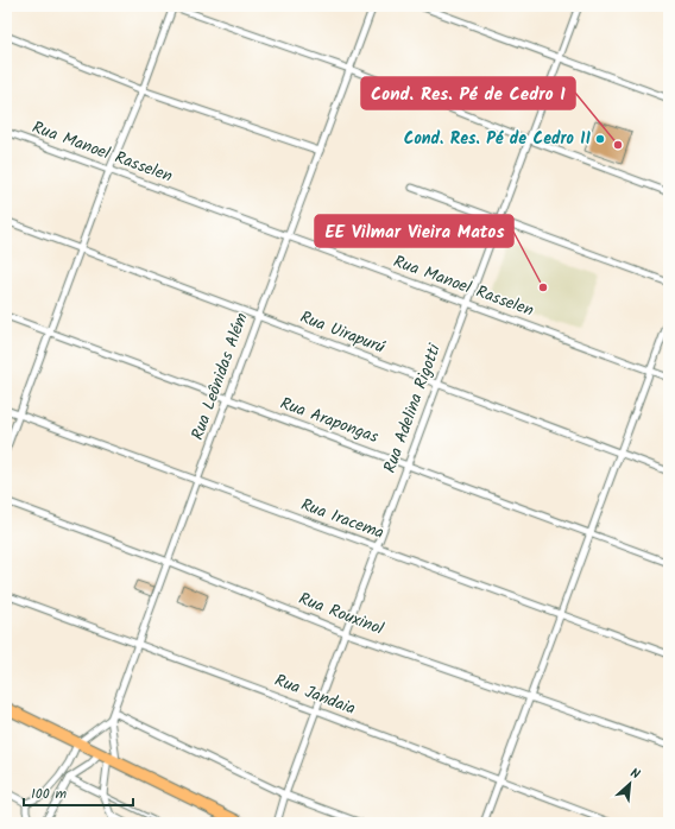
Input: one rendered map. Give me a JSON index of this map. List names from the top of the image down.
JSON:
{
  "streets": {
    "street": [
      "Rua Manoel Rasselen",
      "Rua Uirapurú",
      "Rua Leônidas Além",
      "Rua Adelina Rigotti",
      "Rua Arapongas",
      "Rua Iracema",
      "Rua Rouxinol",
      "Rua Jandaia"
    ]
  },
  "crossings": [
    ["Rua Manoel Rasselen", "Rua Leônidas Além"],
    ["Rua Manoel Rasselen", "Rua Adelina Rigotti"],
    ["Rua Uirapurú", "Rua Leônidas Além"],
    ["Rua Uirapurú", "Rua Adelina Rigotti"],
    ["Rua Leônidas Além", "Rua Arapongas"],
    ["Rua Leônidas Além", "Rua Iracema"],
    ["Rua Leônidas Além", "Rua Rouxinol"],
    ["Rua Leônidas Além", "Rua Jandaia"],
    ["Rua Adelina Rigotti", "Rua Arapongas"],
    ["Rua Adelina Rigotti", "Rua Iracema"],
    ["Rua Adelina Rigotti", "Rua Rouxinol"],
    ["Rua Adelina Rigotti", "Rua Jandaia"]
  ],
  "places": ["Cond. Res. Pé de Cedro II", "Cond. Res. Pé de Cedro I", "EE Vilmar Vieira Matos"],
  "scale_bar": "100 m",
  "north": "top right"
}
